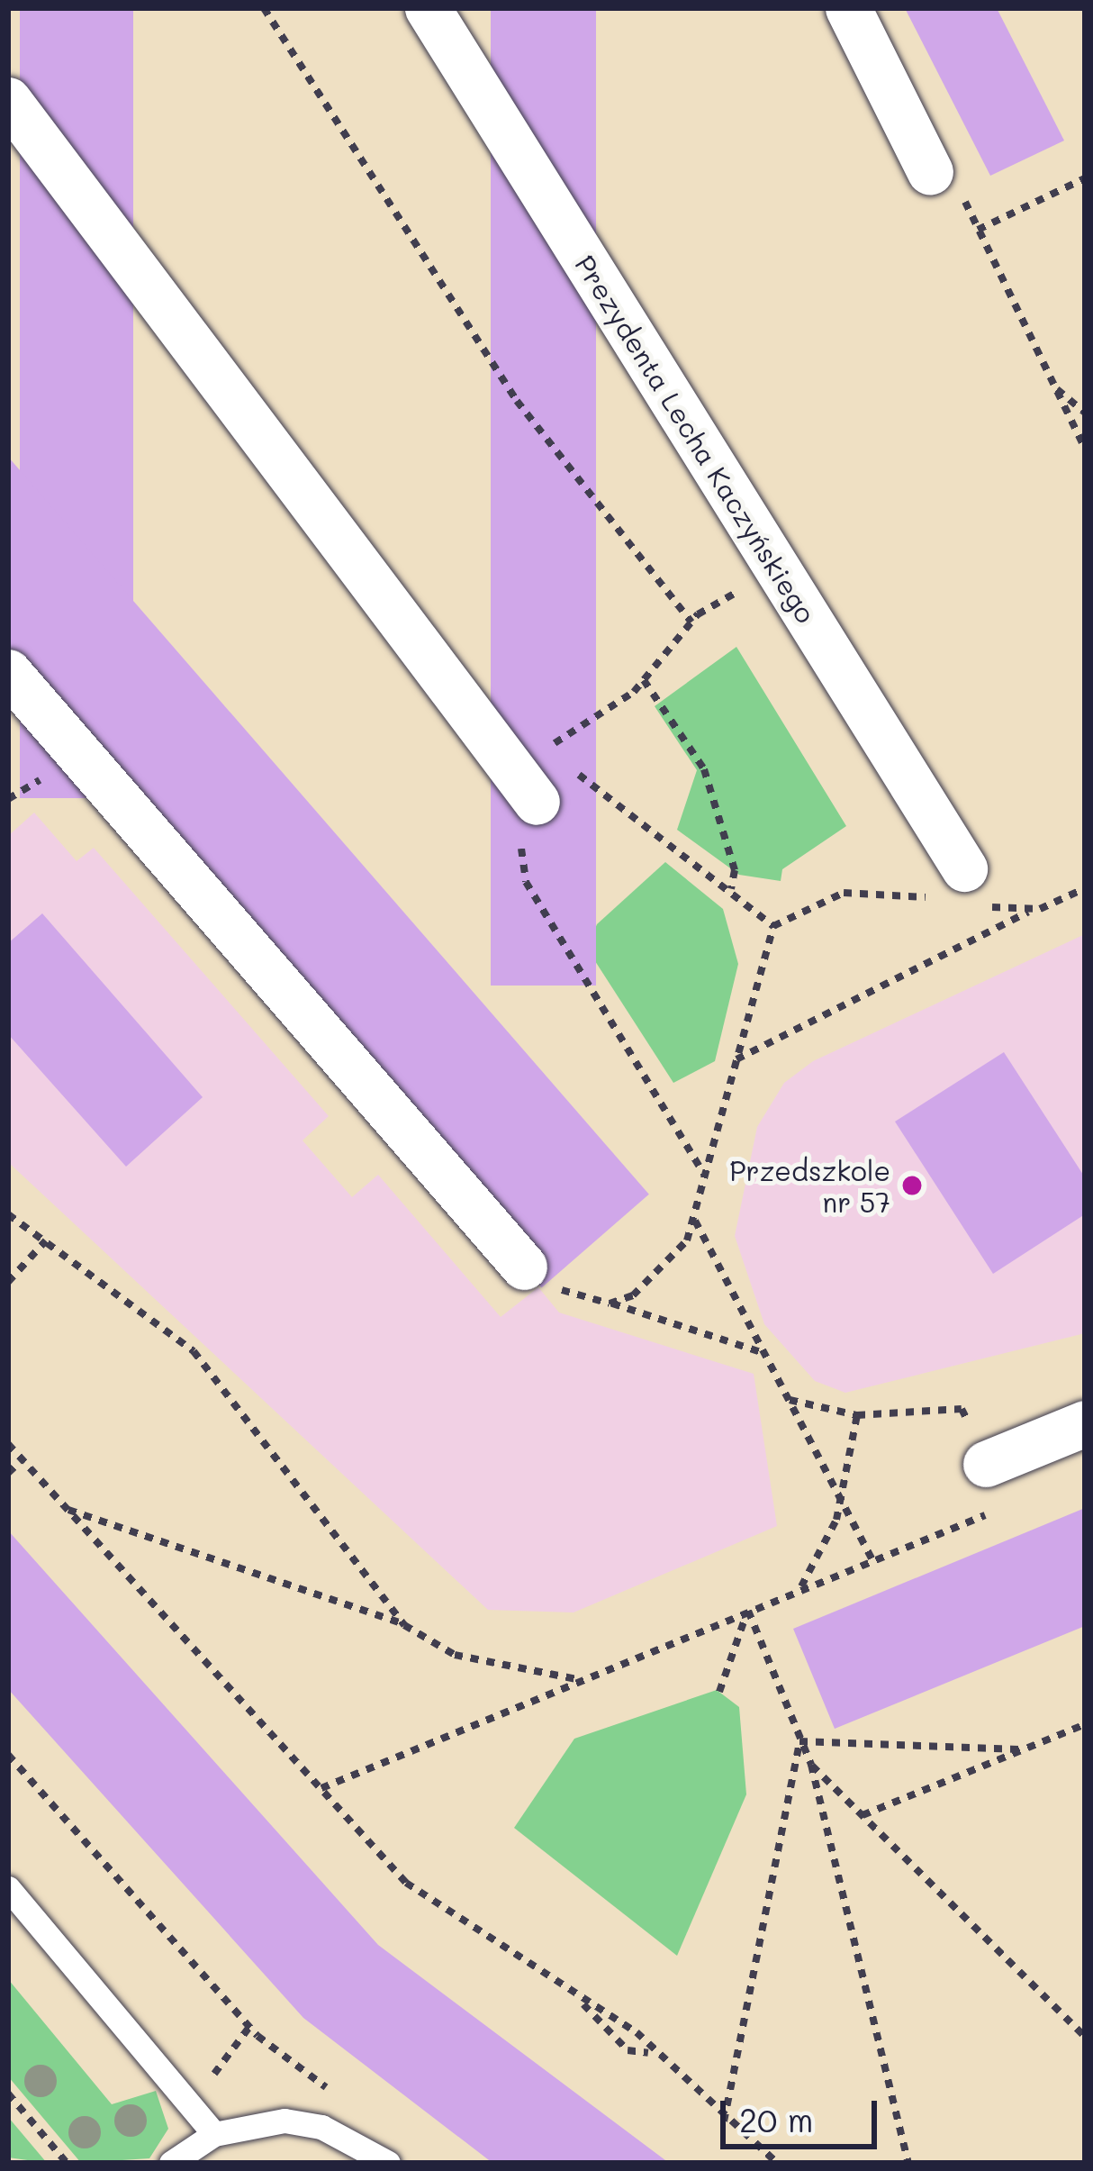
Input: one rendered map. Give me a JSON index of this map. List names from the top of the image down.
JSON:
{
  "streets": {
    "street": ["Prezydenta Lecha Kaczyńskiego"]
  },
  "places": ["Przedszkole nr 57"],
  "scale_bar": "20 m"
}
